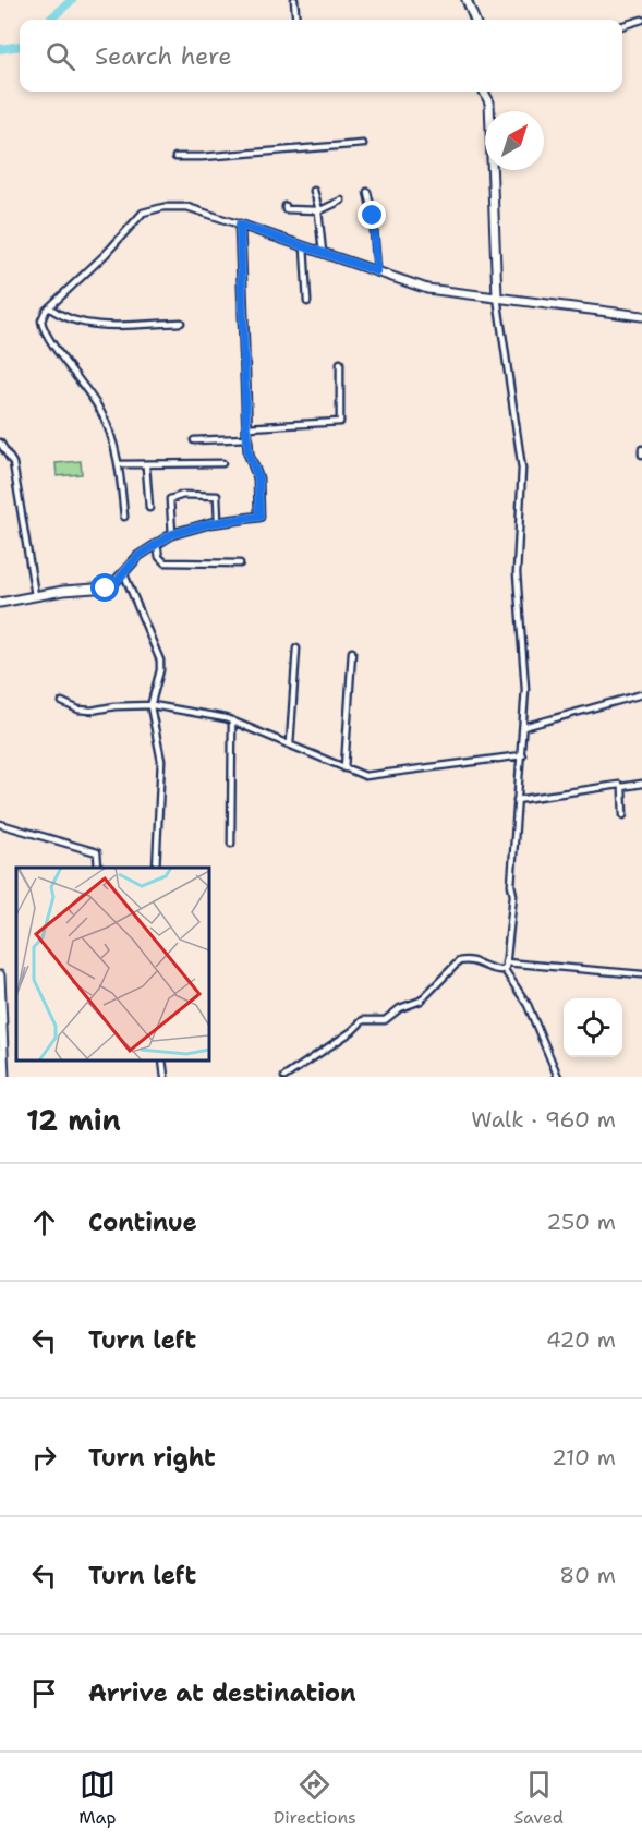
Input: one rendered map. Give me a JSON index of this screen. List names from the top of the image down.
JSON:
{
  "north": "top right",
  "page": {
    "search": "Search here",
    "heading": ["12 min", "Walk · 960 m"],
    "list": [
      ["Continue", "250 m"],
      ["Turn left", "420 m"],
      ["Turn right", "210 m"],
      ["Turn left", "80 m"],
      "Arrive at destination"
    ],
    "nav": ["Map", "Directions", "Saved"]
  }
}
